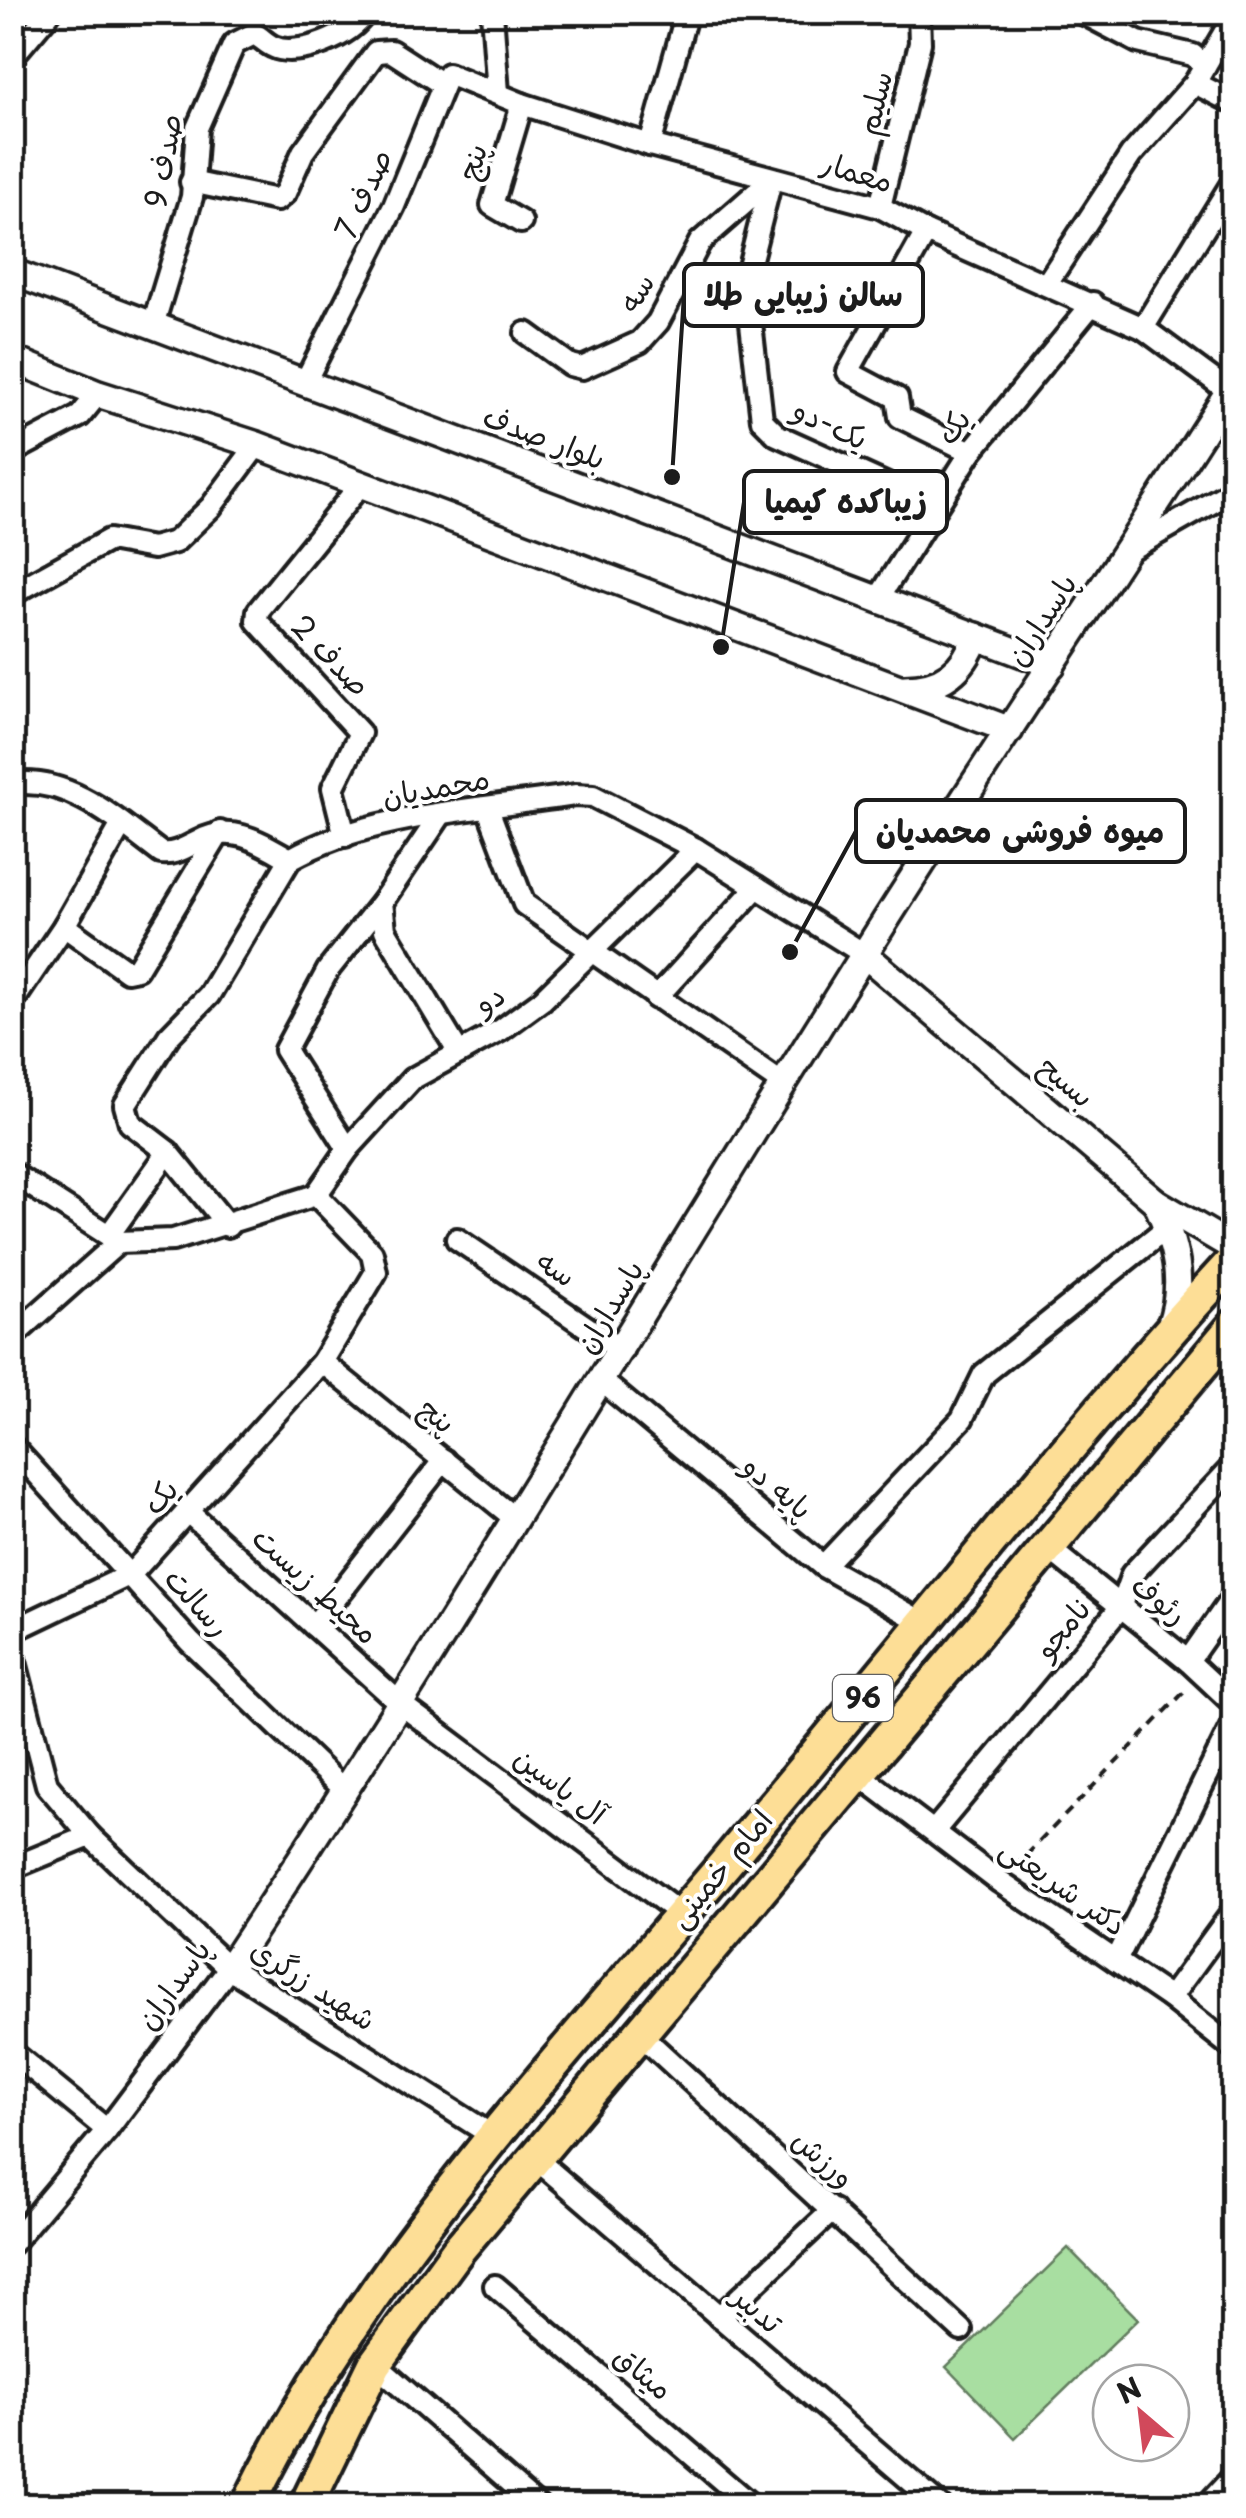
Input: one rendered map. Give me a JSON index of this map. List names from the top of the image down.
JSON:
{
  "streets": {
    "highway": ["96", "امام خمینی"],
    "street": [
      "سلیم",
      "صدف 9",
      "پنج",
      "معمار",
      "صدف 7",
      "سه",
      "یک-دو",
      "یک",
      "بلوار صدف",
      "پاسداران",
      "صدف 2",
      "محمدیان",
      "دو",
      "بسیح",
      "پایه دو",
      "محیط زیست",
      "رئوف",
      "رسالت",
      "نامجو",
      "آل یاسین",
      "دکتر شریعتی",
      "شهید زرگری",
      "ورزش",
      "تدبیر",
      "میثاق"
    ]
  },
  "crossings": [
    ["سلیم", "معمار"],
    ["صدف 9", "بلوار صدف"],
    ["پنج", "معمار"],
    ["پنج", "یک"],
    ["پنج", "پاسداران"],
    ["معمار", "سه"],
    ["معمار", "یک-دو"],
    ["معمار", "یک"],
    ["معمار", "پاسداران"],
    ["صدف 7", "بلوار صدف"],
    ["سه", "یک-دو"],
    ["سه", "پاسداران"],
    ["یک-دو", "یک"],
    ["یک", "بلوار صدف"],
    ["یک", "محیط زیست"],
    ["یک", "رسالت"],
    ["بلوار صدف", "پاسداران"],
    ["پاسداران", "محمدیان"],
    ["پاسداران", "بسیح"],
    ["پاسداران", "پایه دو"],
    ["پاسداران", "محیط زیست"],
    ["پاسداران", "رسالت"],
    ["پاسداران", "آل یاسین"],
    ["پاسداران", "شهید زرگری"],
    ["صدف 2", "محمدیان"],
    ["محمدیان", "دو"],
    ["محمدیان", "بسیح"],
    ["پایه دو", "امام خمینی"],
    ["محیط زیست", "آل یاسین"],
    ["رئوف", "نامجو"],
    ["رئوف", "امام خمینی"],
    ["نامجو", "دکتر شریعتی"],
    ["آل یاسین", "امام خمینی"],
    ["امام خمینی", "دکتر شریعتی"],
    ["امام خمینی", "شهید زرگری"],
    ["امام خمینی", "ورزش"],
    ["امام خمینی", "تدبیر"]
  ],
  "places": ["سالن زیبایی طلا", "زیباکده کیمیا", "میوه فروشی محمدیان"],
  "north": "top left"
}
